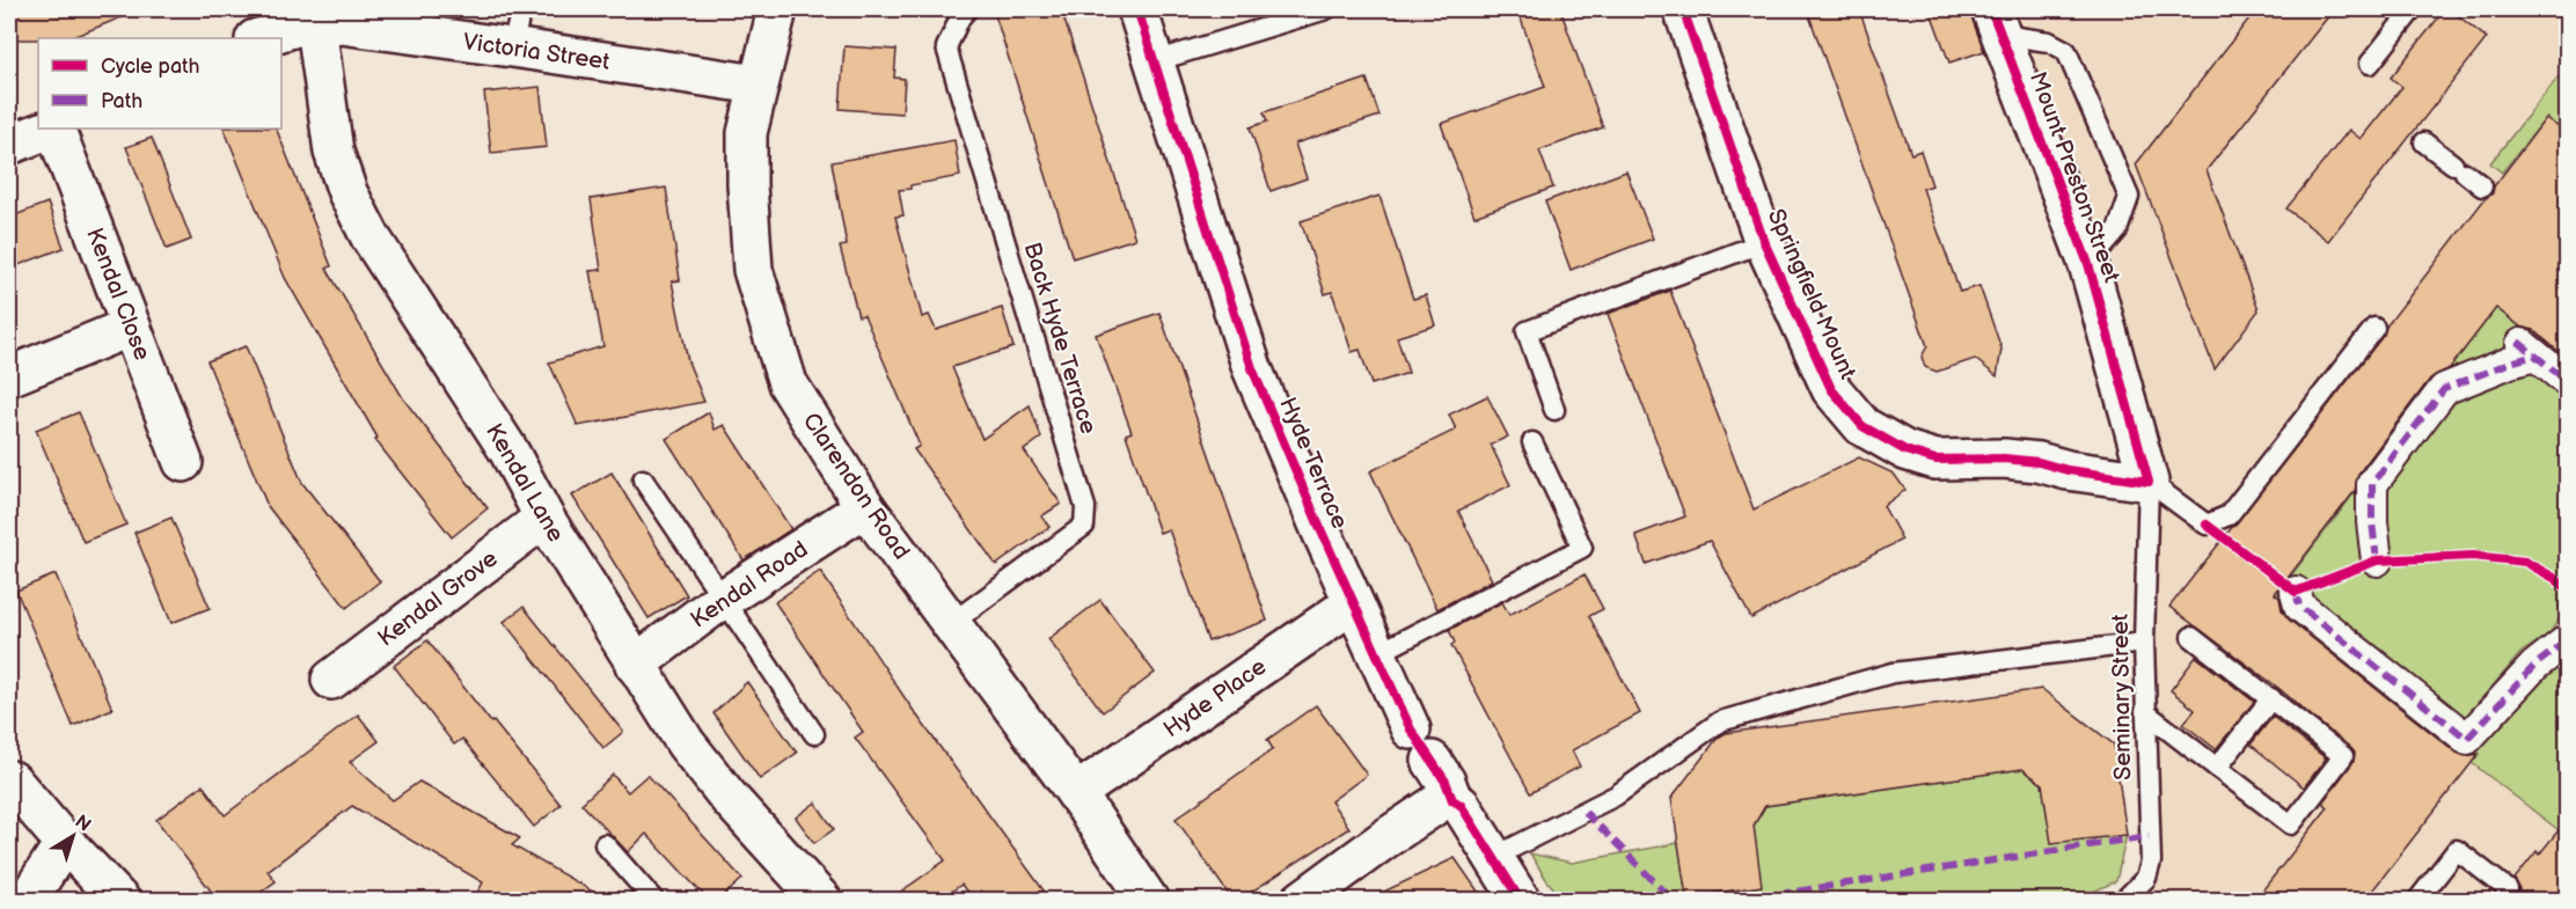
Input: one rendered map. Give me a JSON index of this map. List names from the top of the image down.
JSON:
{
  "streets": {
    "street": [
      "Victoria Street",
      "Mount Preston Street",
      "Kendal Close",
      "Springfield Mount",
      "Hyde Terrace",
      "Kendal Lane",
      "Clarendon Road",
      "Kendal Road",
      "Kendal Grove",
      "Hyde Place"
    ],
    "lane": ["Back Hyde Terrace", "Seminary Street"]
  },
  "crossings": [
    ["Victoria Street", "Kendal Lane"],
    ["Victoria Street", "Clarendon Road"],
    ["Mount Preston Street", "Springfield Mount"],
    ["Mount Preston Street", "Seminary Street"],
    ["Springfield Mount", "Seminary Street"],
    ["Back Hyde Terrace", "Clarendon Road"],
    ["Hyde Terrace", "Hyde Place"],
    ["Kendal Lane", "Kendal Road"],
    ["Kendal Lane", "Kendal Grove"],
    ["Clarendon Road", "Kendal Road"],
    ["Clarendon Road", "Hyde Place"]
  ],
  "legend": ["Cycle path", "Path"],
  "north": "top right"
}
